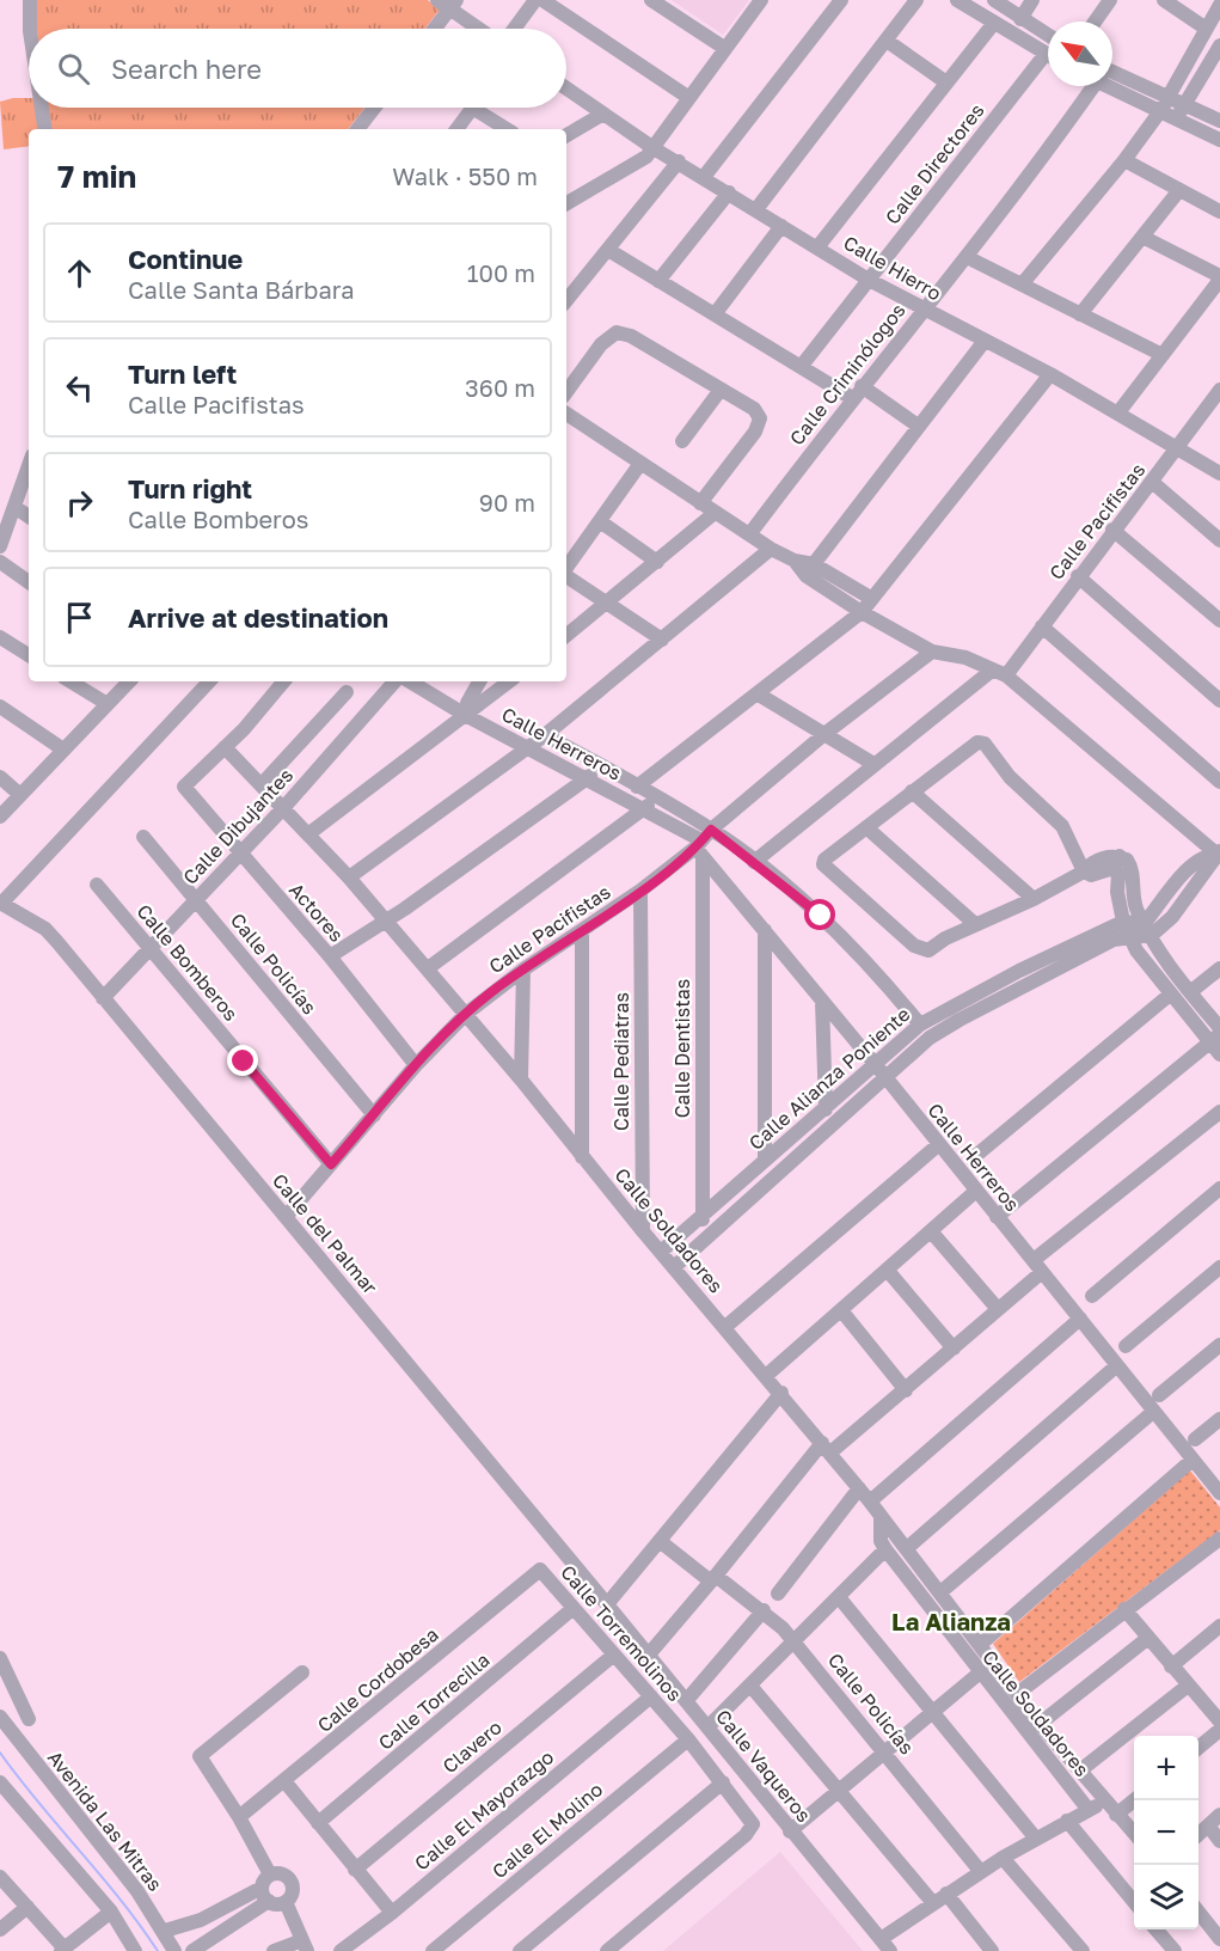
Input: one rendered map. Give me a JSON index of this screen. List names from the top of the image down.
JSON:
{
  "streets": {
    "street": [
      "Calle Directores",
      "Calle Hierro",
      "Calle Criminólogos",
      "Calle Pacifistas",
      "Calle Herreros",
      "Calle Dibujantes",
      "Actores",
      "Calle Bomberos",
      "Calle Policías",
      "Calle Dentistas",
      "Calle Pediatras",
      "Calle Alianza Poniente",
      "Calle Soldadores",
      "Calle del Palmar",
      "Calle Torremolinos",
      "Calle Cordobesa",
      "Calle Torrecilla",
      "Clavero",
      "Calle Vaqueros",
      "Calle El Mayorazgo",
      "Avenida Las Mitras",
      "Calle El Molino"
    ]
  },
  "crossings": [
    ["Calle Directores", "Calle Hierro"],
    ["Calle Hierro", "Calle Criminólogos"],
    ["Calle Hierro", "Calle Pacifistas"],
    ["Calle Pacifistas", "Calle Herreros"],
    ["Calle Pacifistas", "Actores"],
    ["Calle Pacifistas", "Calle Bomberos"],
    ["Calle Pacifistas", "Calle Policías"],
    ["Calle Pacifistas", "Calle Dentistas"],
    ["Calle Pacifistas", "Calle Pediatras"],
    ["Calle Pacifistas", "Calle Soldadores"],
    ["Calle Pacifistas", "Calle del Palmar"],
    ["Calle Herreros", "Calle Dentistas"],
    ["Calle Herreros", "Calle Alianza Poniente"],
    ["Calle Dibujantes", "Actores"],
    ["Calle Dibujantes", "Calle Bomberos"],
    ["Calle Dibujantes", "Calle Policías"],
    ["Calle Dibujantes", "Calle Soldadores"],
    ["Calle Dibujantes", "Calle del Palmar"],
    ["Actores", "Calle Soldadores"],
    ["Calle Dentistas", "Calle Alianza Poniente"],
    ["Calle Pediatras", "Calle Soldadores"],
    ["Calle Alianza Poniente", "Calle Soldadores"],
    ["Calle del Palmar", "Calle Vaqueros"],
    ["Calle Torremolinos", "Calle Cordobesa"],
    ["Calle Torremolinos", "Calle Torrecilla"],
    ["Calle Torremolinos", "Clavero"],
    ["Calle Torremolinos", "Calle El Mayorazgo"],
    ["Calle Torremolinos", "Calle El Molino"]
  ],
  "districts": ["La Alianza"],
  "north": "top left",
  "page": {
    "search": "Search here",
    "heading": ["7 min", "Walk · 550 m"],
    "list": [
      ["Continue", "Calle Santa Bárbara", "100 m"],
      ["Turn left", "Calle Pacifistas", "360 m"],
      ["Turn right", "Calle Bomberos", "90 m"],
      "Arrive at destination"
    ],
    "map_buttons": ["+", "−"]
  }
}
